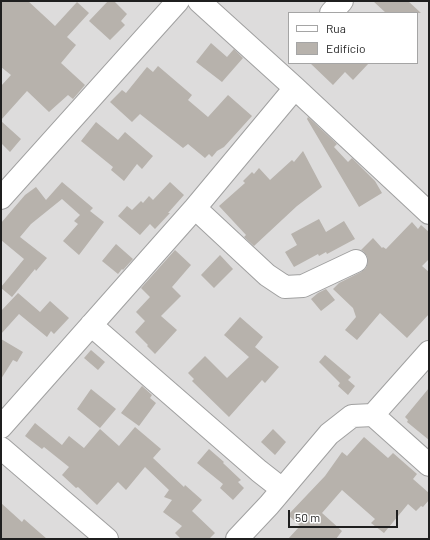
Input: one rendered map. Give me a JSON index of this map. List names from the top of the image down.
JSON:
{
  "legend": ["Rua", "Edifício"],
  "scale_bar": "50 m"
}
